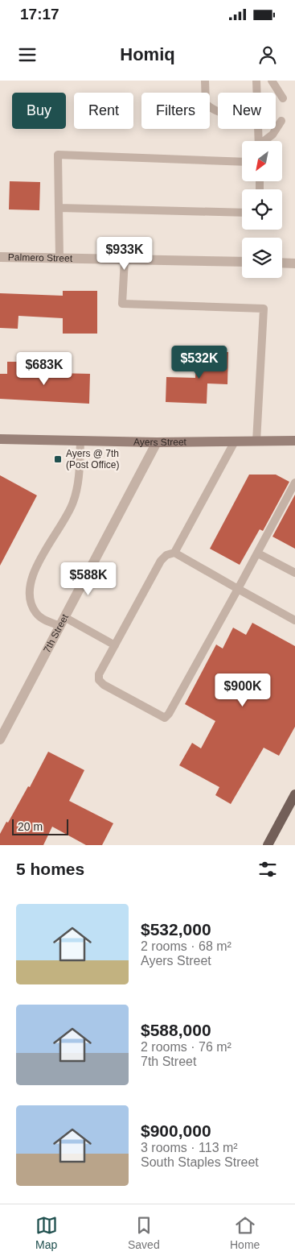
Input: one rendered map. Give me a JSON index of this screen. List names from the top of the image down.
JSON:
{
  "streets": {
    "main road": ["Ayers Street"],
    "street": ["Palmero Street", "7th Street"]
  },
  "crossings": [
    ["Ayers Street", "7th Street"]
  ],
  "places": {
    "transit": ["Ayers @ 7th (Post Office)"]
  },
  "scale_bar": "20 m",
  "north": "bottom left",
  "page": {
    "status": "17:17",
    "header": "Homiq",
    "chip": [
      "Buy",
      "Rent",
      "Filters",
      "New"
    ],
    "price": [
      "$933K",
      "$532K",
      "$683K",
      "$588K",
      "$900K"
    ],
    "scale": "20 m",
    "heading": "5 homes",
    "list": [
      {
        "name": "$532,000",
        "note": "2 rooms · 68 m² · Ayers Street"
      },
      {
        "name": "$588,000",
        "note": "2 rooms · 76 m² · 7th Street"
      },
      {
        "name": "$900,000",
        "note": "3 rooms · 113 m² · South Staples Street"
      }
    ],
    "tabs": ["Map", "Saved", "Home"]
  }
}
